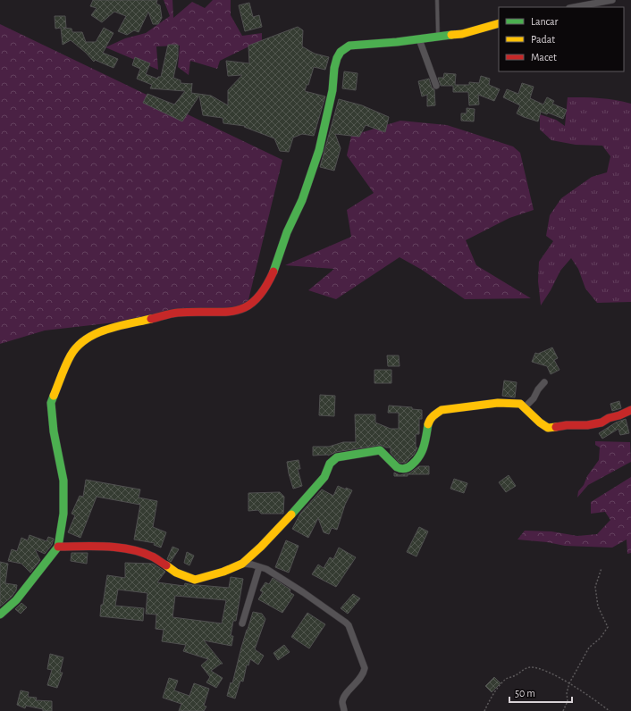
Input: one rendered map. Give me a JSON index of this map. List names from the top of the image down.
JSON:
{
  "legend": ["Lancar", "Padat", "Macet"],
  "scale_bar": "50 m"
}
